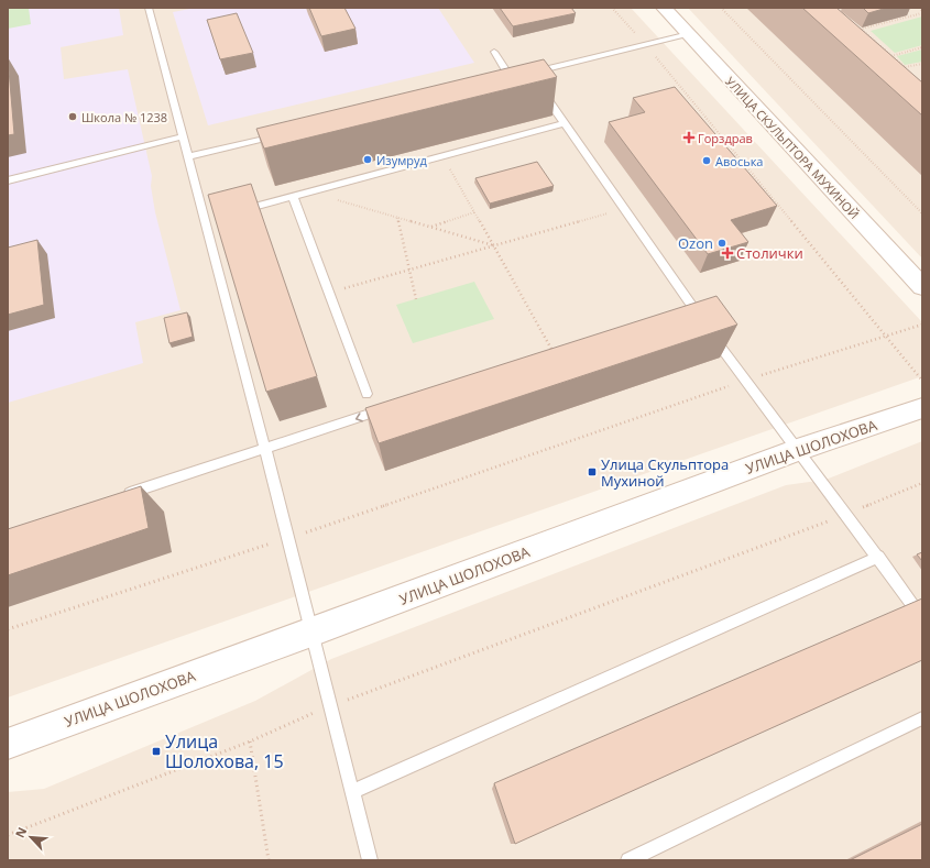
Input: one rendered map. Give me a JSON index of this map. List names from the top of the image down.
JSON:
{
  "streets": {
    "street": ["УЛИЦА СКУЛЬПТОРА МУХИНОЙ", "УЛИЦА ШОЛОХОВА"]
  },
  "places": {
    "other": [
      "Школа № 1238",
      "Изумруд",
      "Авоська",
      "Ozon"
    ],
    "health": ["Горздрав", "Столички"],
    "transit": ["Улица Скульптора Мухиной", "Улица Шолохова, 15"]
  },
  "north": "top left"
}
